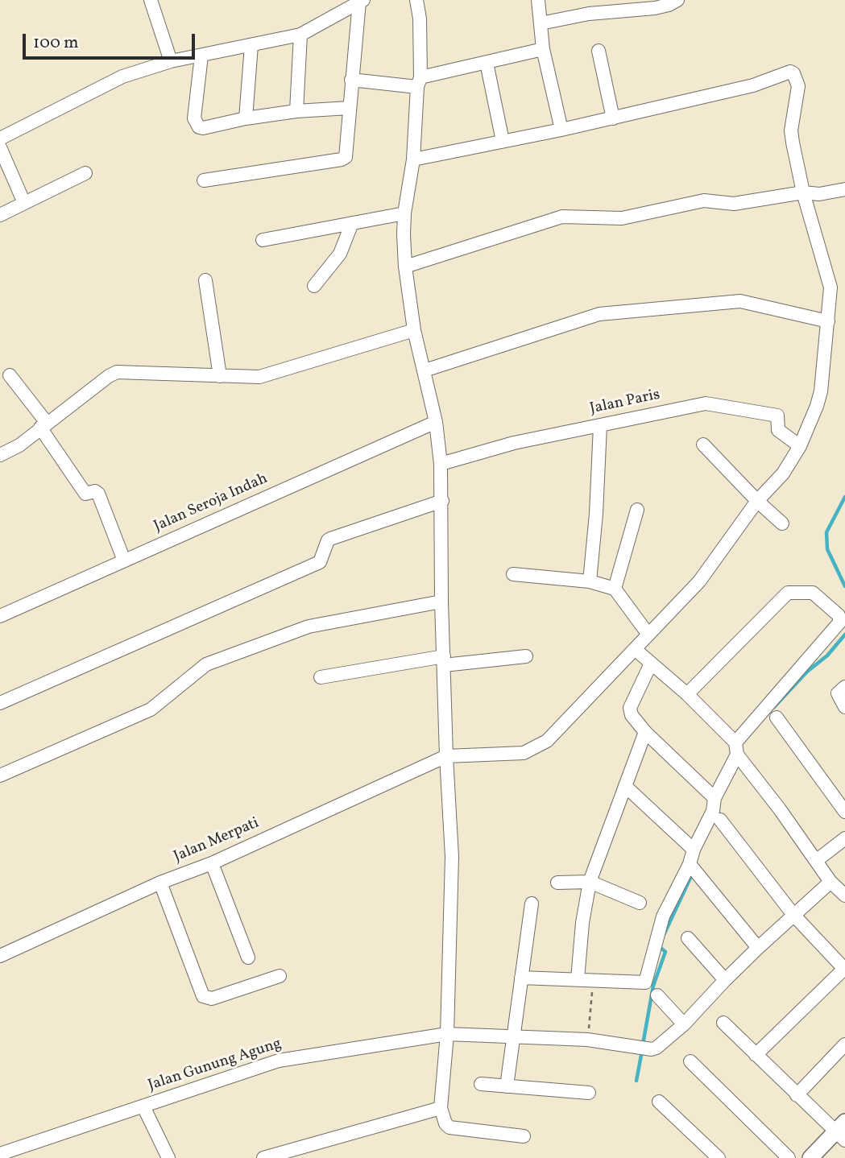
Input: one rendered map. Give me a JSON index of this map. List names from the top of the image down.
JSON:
{
  "streets": {
    "street": [
      "Jalan Paris",
      "Jalan Seroja Indah",
      "Jalan Merpati",
      "Jalan Gunung Agung"
    ]
  },
  "scale_bar": "100 m"
}
